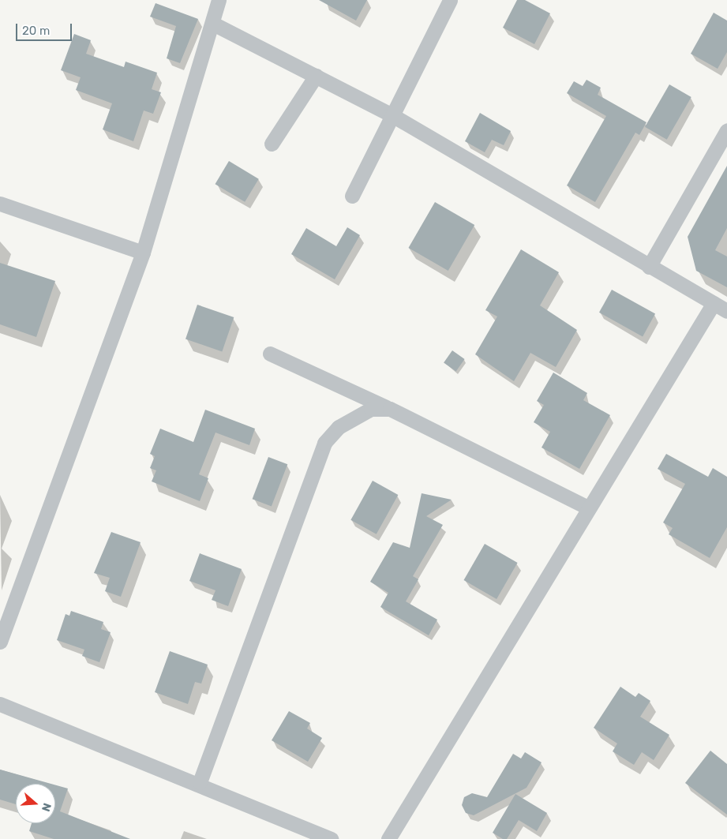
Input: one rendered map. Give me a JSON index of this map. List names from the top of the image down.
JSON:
{
  "scale_bar": "20 m",
  "north": "right"
}
